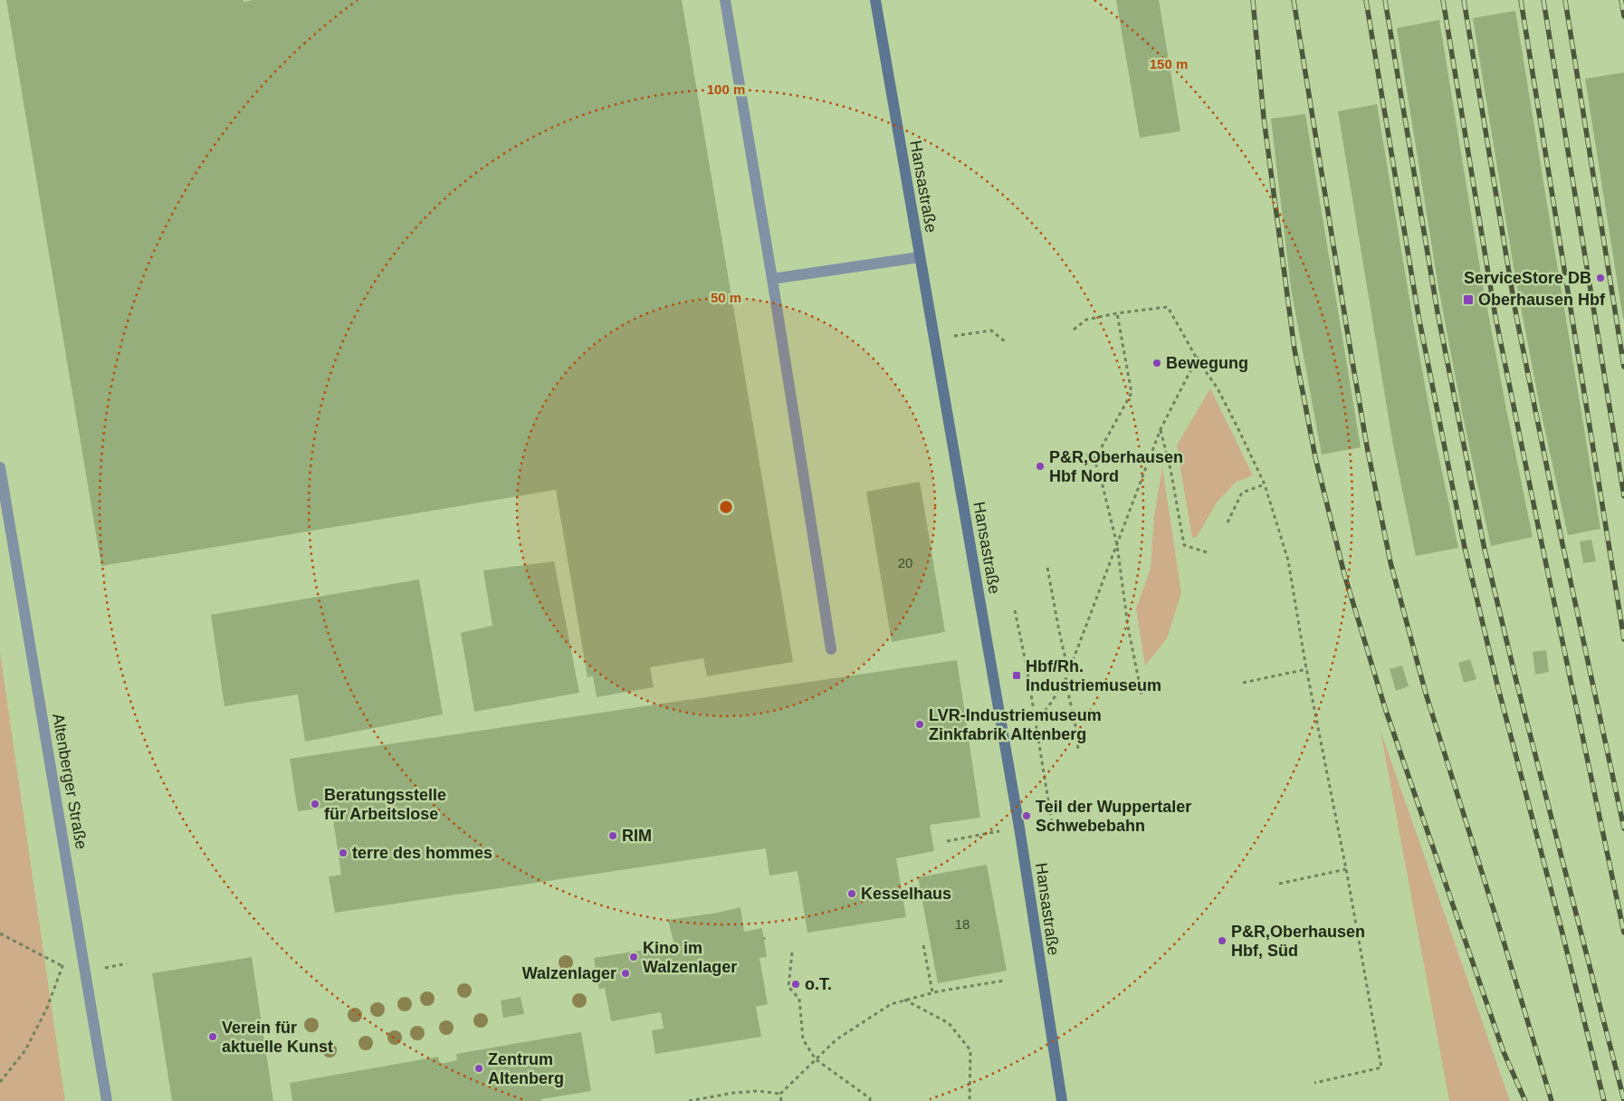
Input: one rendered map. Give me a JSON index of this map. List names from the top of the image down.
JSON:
{
  "streets": {
    "main road": ["Hansastraße"],
    "street": ["Altenberger Straße"]
  },
  "places": {
    "other": [
      "ServiceStore DB",
      "Bewegung",
      "P&R,Oberhausen Hbf Nord",
      "LVR-Industriemuseum Zinkfabrik Altenberg",
      "Beratungsstelle für Arbeitslose",
      "Teil der Wuppertaler Schwebebahn",
      "RIM",
      "terre des hommes",
      "Kesselhaus",
      "P&R,Oberhausen Hbf, Süd",
      "Kino im Walzenlager",
      "Walzenlager",
      "o.T.",
      "Verein für aktuelle Kunst",
      "Zentrum Altenberg"
    ],
    "transit": ["Oberhausen Hbf", "Hbf/Rh. Industriemuseum"]
  },
  "house_numbers": ["20", "18"],
  "rings": ["150 m", "100 m", "50 m"]
}
